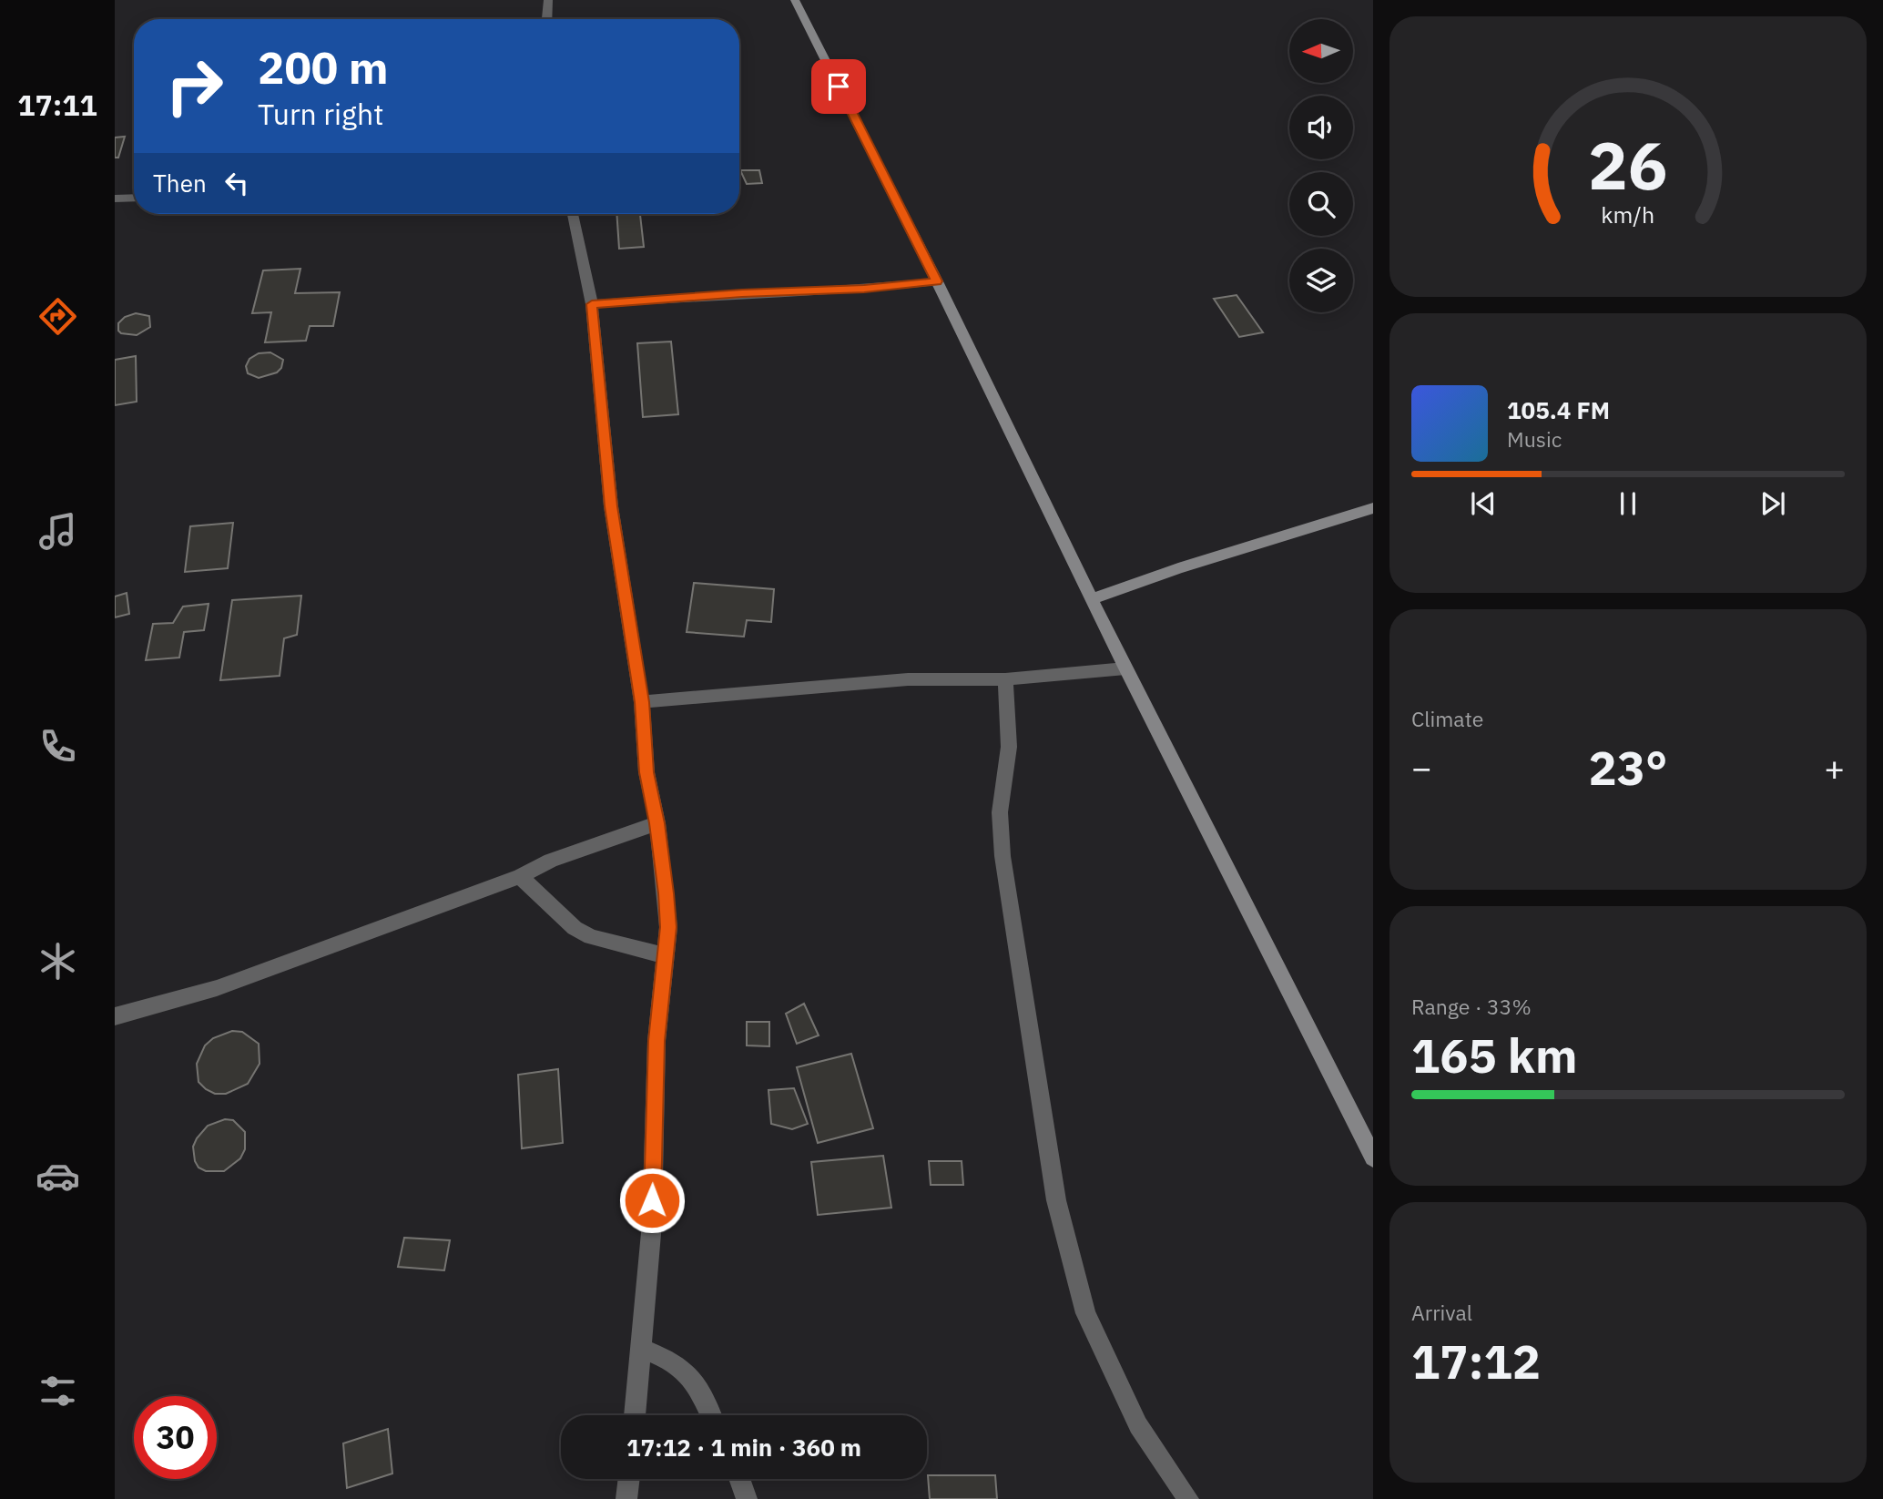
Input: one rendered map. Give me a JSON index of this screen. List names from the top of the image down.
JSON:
{
  "north": "left",
  "page": {
    "tabs": "17:11",
    "turn": ["200 m", "Turn right"],
    "then": "Then",
    "song": ["105.4 FM", "Music"],
    "tile": [
      "Climate",
      ["Range · 33%", "165 km"],
      ["Arrival", "17:12"]
    ],
    "heat": ["−", "23°", "+"],
    "limit": "30",
    "trip": "17:12 · 1 min · 360 m",
    "gauge": ["26", "km/h"]
  }
}
